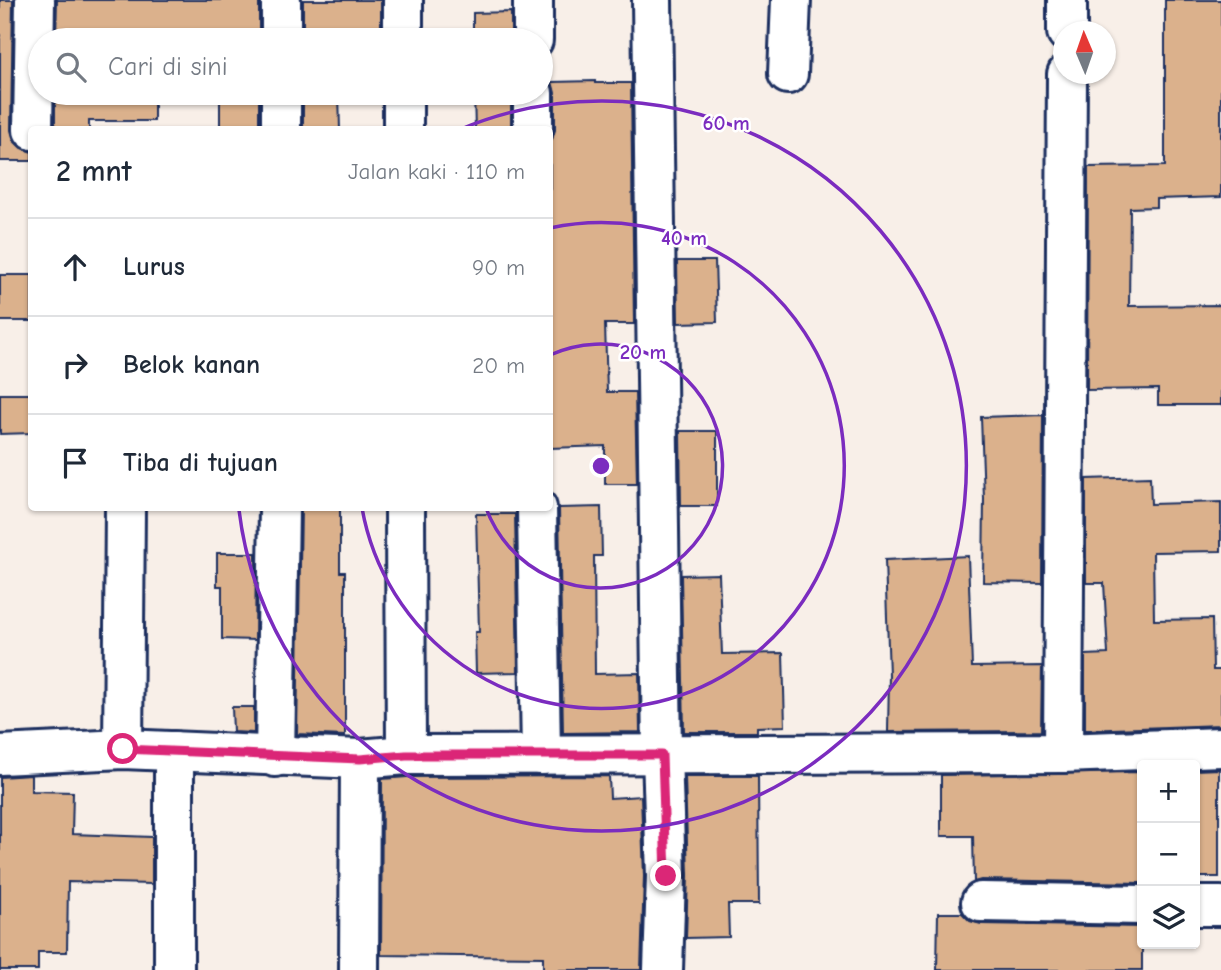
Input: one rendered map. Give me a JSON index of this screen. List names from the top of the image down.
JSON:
{
  "north": "top",
  "page": {
    "search": "Cari di sini",
    "heading": ["2 mnt", "Jalan kaki · 110 m"],
    "list": [
      ["Lurus", "90 m"],
      ["Belok kanan", "20 m"],
      "Tiba di tujuan"
    ],
    "map_buttons": ["+", "−"]
  },
  "rings": ["60 m", "40 m", "20 m"]
}
